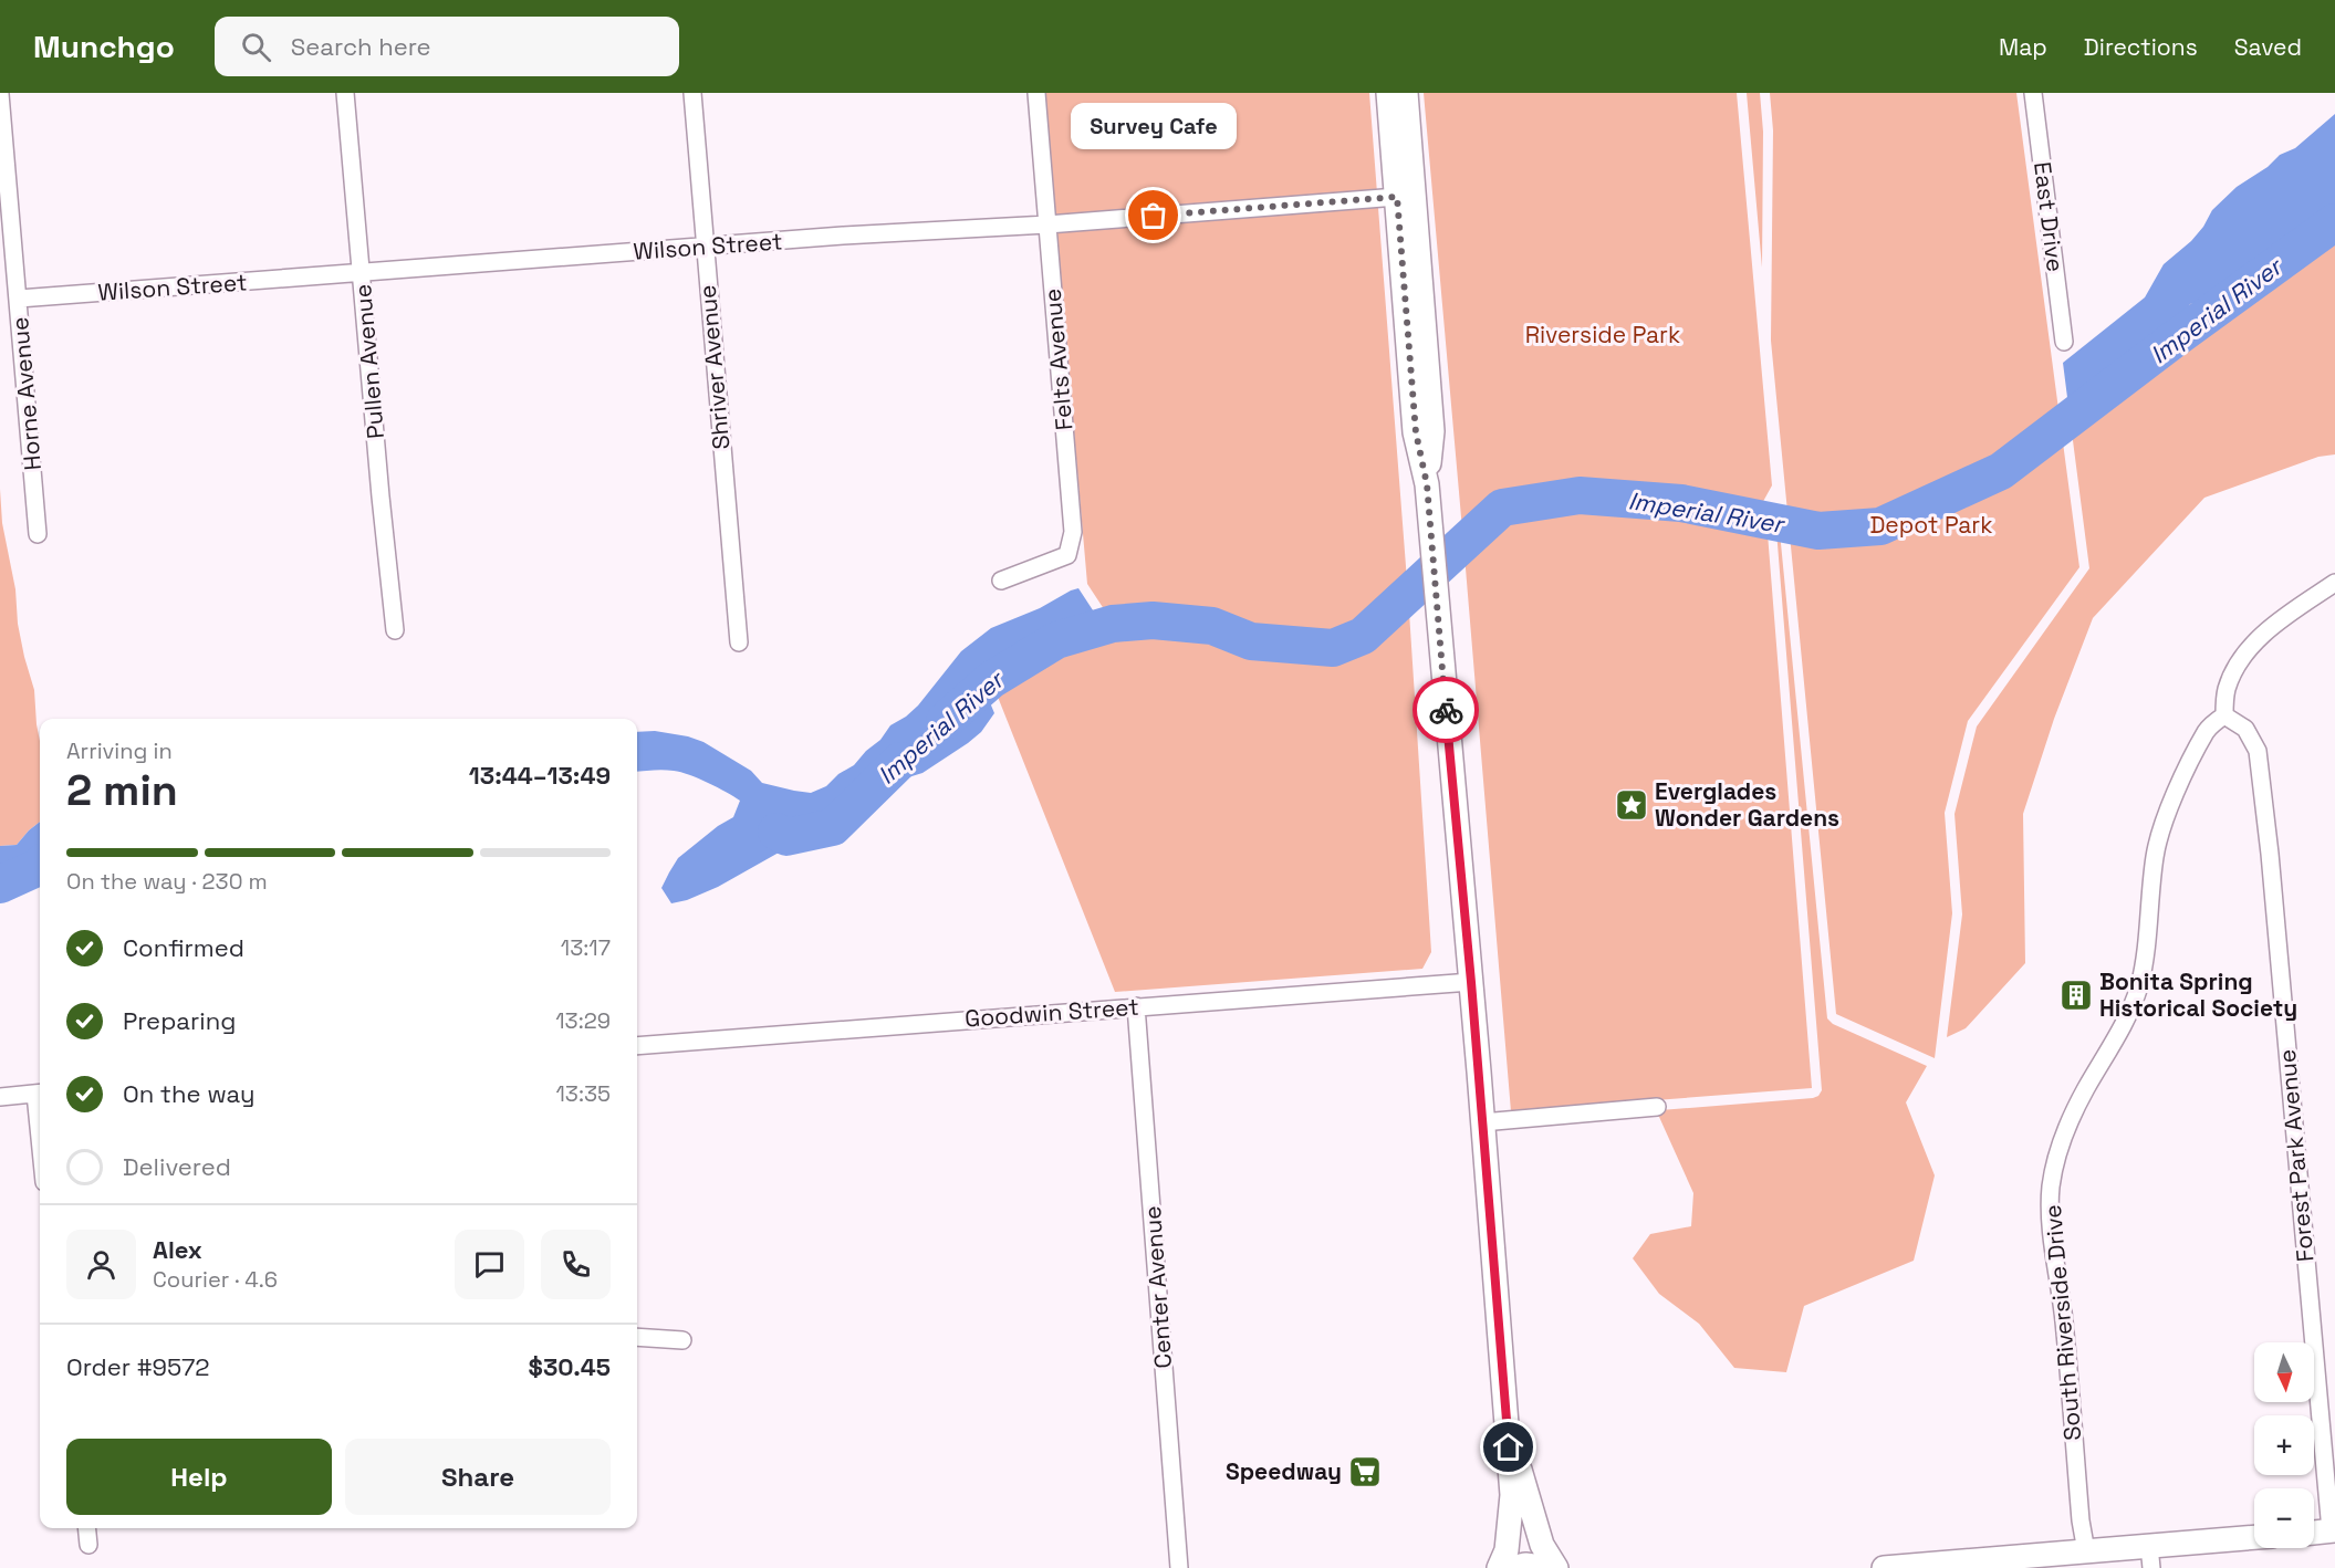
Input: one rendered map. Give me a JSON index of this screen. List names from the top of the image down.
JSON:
{
  "streets": {
    "street": [
      "East Drive",
      "Wilson Street",
      "Felts Avenue",
      "Pullen Avenue",
      "Shriver Avenue",
      "Horne Avenue",
      "Goodwin Street",
      "Forest Park Avenue",
      "Center Avenue",
      "South Riverside Drive"
    ]
  },
  "crossings": [
    ["Wilson Street", "Felts Avenue"],
    ["Wilson Street", "Pullen Avenue"],
    ["Wilson Street", "Shriver Avenue"],
    ["Wilson Street", "Horne Avenue"],
    ["Goodwin Street", "Center Avenue"],
    ["Forest Park Avenue", "South Riverside Drive"]
  ],
  "water": ["Imperial River"],
  "parks": ["Riverside Park", "Depot Park"],
  "places": {
    "other": ["Survey Cafe"],
    "place": ["Everglades Wonder Gardens"],
    "building": ["Bonita Spring Historical Society"],
    "supermarket": ["Speedway"]
  },
  "north": "bottom",
  "page": {
    "header": "Munchgo",
    "search": "Search here",
    "nav": ["Map", "Directions", "Saved"],
    "bubble": "Survey Cafe",
    "heading": ["2 min", "Arriving in", "13:44–13:49"],
    "panel": [
      "Alex",
      "Courier · 4.6",
      "Order #9572",
      "$30.45"
    ],
    "bar": "On the way · 230 m",
    "list": [
      ["Confirmed", "13:17"],
      ["Preparing", "13:29"],
      ["On the way", "13:35"],
      "Delivered"
    ],
    "map_buttons": ["+", "−"],
    "buttons": ["Help", "Share"]
  }
}
